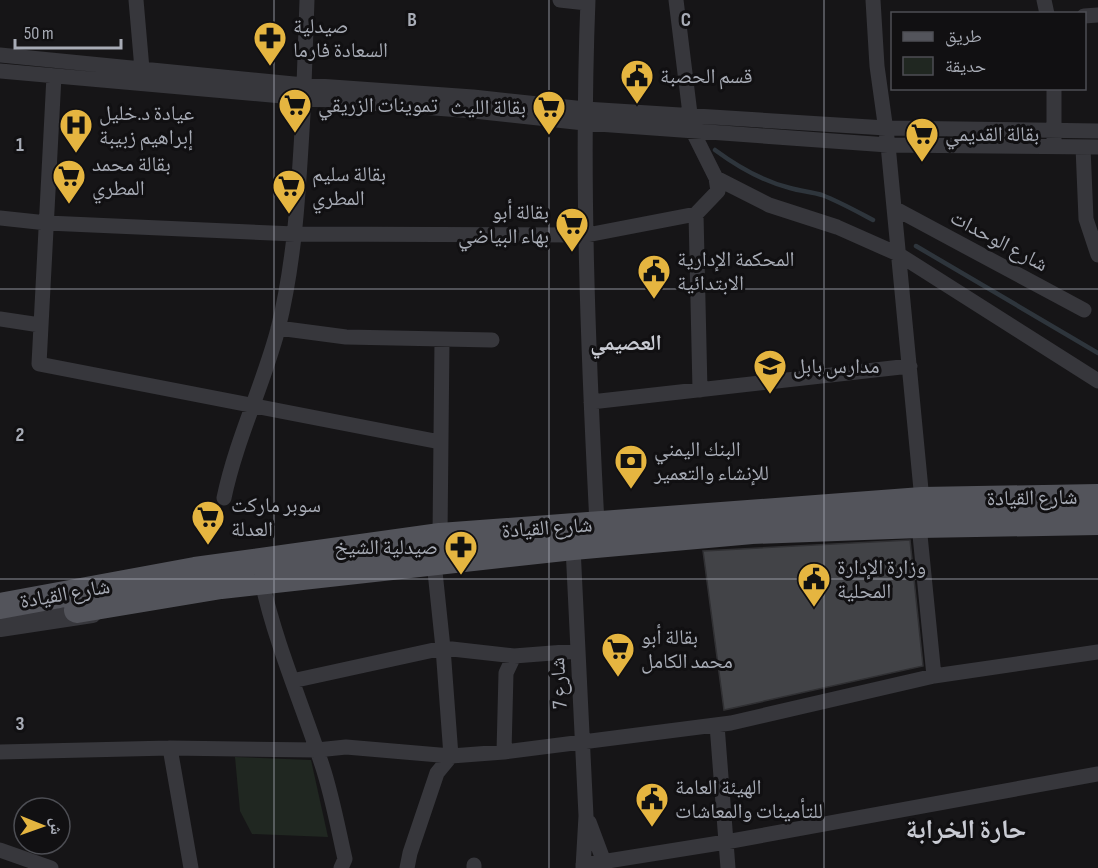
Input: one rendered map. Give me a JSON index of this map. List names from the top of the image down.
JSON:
{
  "streets": {
    "main road": ["شارع القيادة"],
    "street": ["شارع الوحدات", "شارع 7"]
  },
  "crossings": [
    ["شارع القيادة", "شارع 7"]
  ],
  "districts": ["العصيمي", "حارة الخرابة"],
  "places": {
    "pharmacy": ["صيدلية السعادة فارما", "صيدلية الشيخ"],
    "public building": [
      "قسم الحصبة",
      "المحكمة الإدارية الابتدائية",
      "وزارة الإدارة المحلية",
      "الهيئة العامة للتأمينات والمعاشات"
    ],
    "supermarket": [
      "تموينات الزريقي",
      "بقالة الليث",
      "بقالة القديمي",
      "بقالة محمد المطري",
      "بقالة سليم المطري",
      "بقالة أبو بهاء البياضي",
      "سوبر ماركت العدلة",
      "بقالة أبو محمد الكامل"
    ],
    "hospital": ["عيادة د.خليل إبراهيم زبيبة"],
    "school or university": ["مدارس بابل"],
    "bank": ["البنك اليمني للإنشاء والتعمير"]
  },
  "legend": ["طريق", "حديقة"],
  "scale_bar": "50 m",
  "north": "right",
  "grid": {
    "columns": ["B", "C"],
    "rows": ["1", "2", "3"]
  }
}
